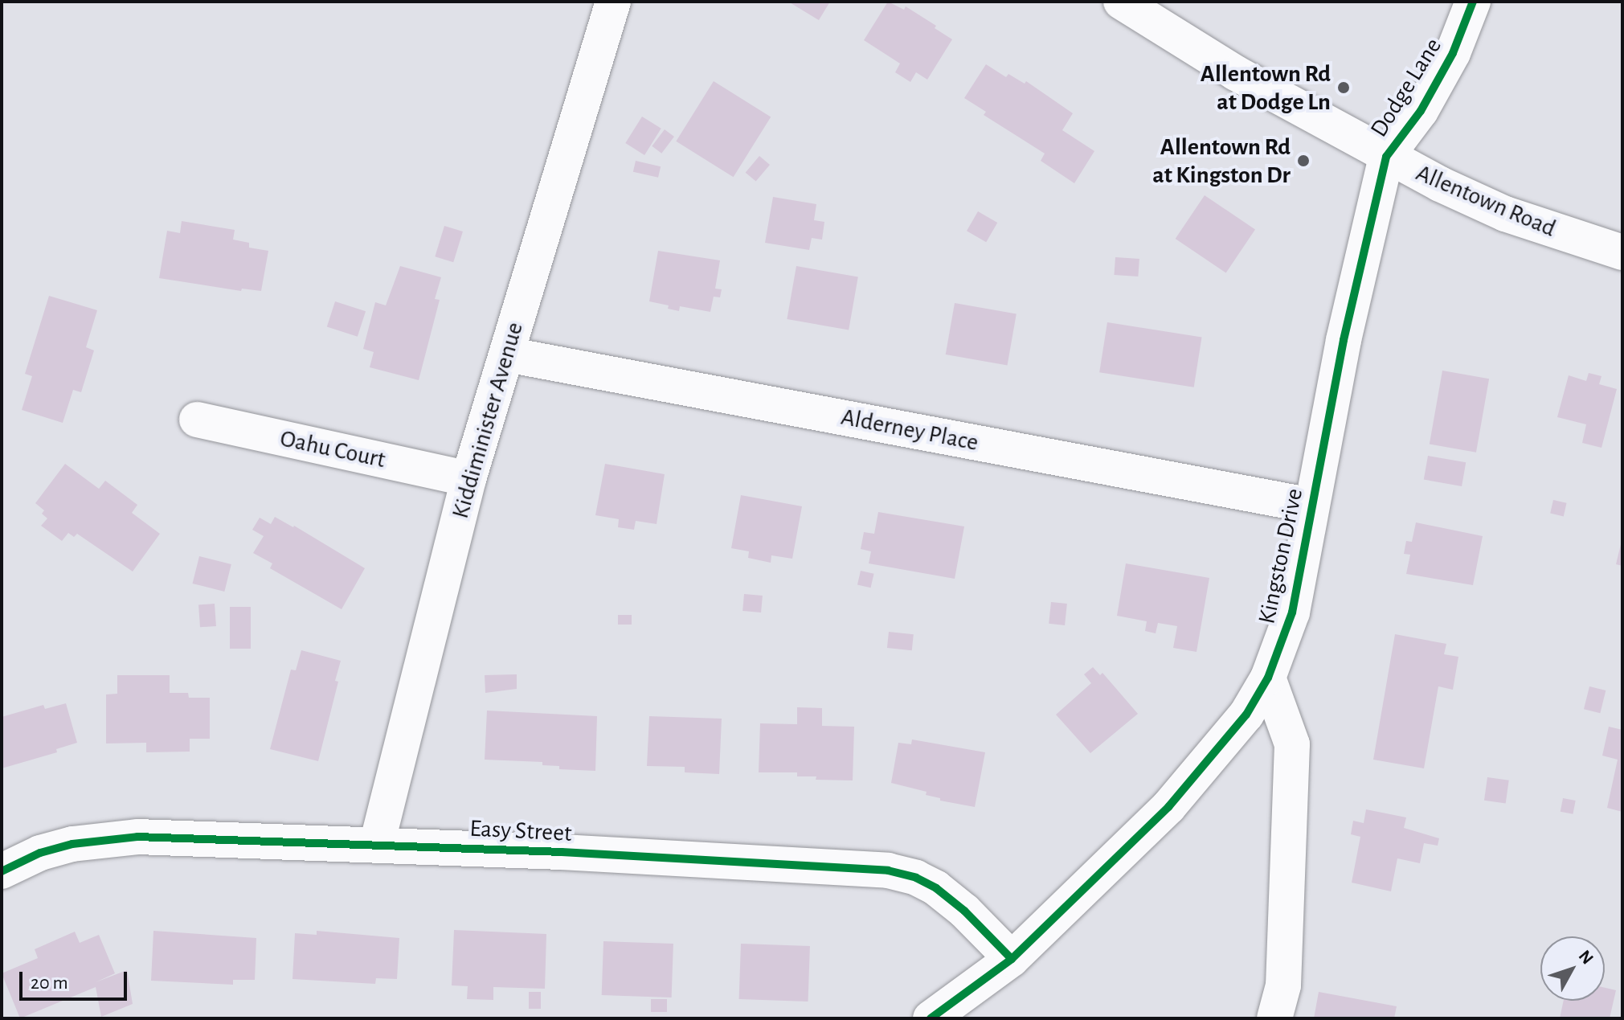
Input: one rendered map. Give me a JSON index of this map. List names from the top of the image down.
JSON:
{
  "streets": {
    "street": [
      "Dodge Lane",
      "Allentown Road",
      "Kiddiminister Avenue",
      "Alderney Place",
      "Oahu Court",
      "Kingston Drive",
      "Easy Street"
    ]
  },
  "crossings": [
    ["Dodge Lane", "Allentown Road"],
    ["Dodge Lane", "Kingston Drive"],
    ["Allentown Road", "Kingston Drive"],
    ["Kiddiminister Avenue", "Alderney Place"],
    ["Kiddiminister Avenue", "Oahu Court"],
    ["Kiddiminister Avenue", "Easy Street"],
    ["Alderney Place", "Kingston Drive"],
    ["Kingston Drive", "Easy Street"]
  ],
  "places": ["Allentown Rd at Dodge Ln", "Allentown Rd at Kingston Dr"],
  "scale_bar": "20 m",
  "north": "top right"
}
